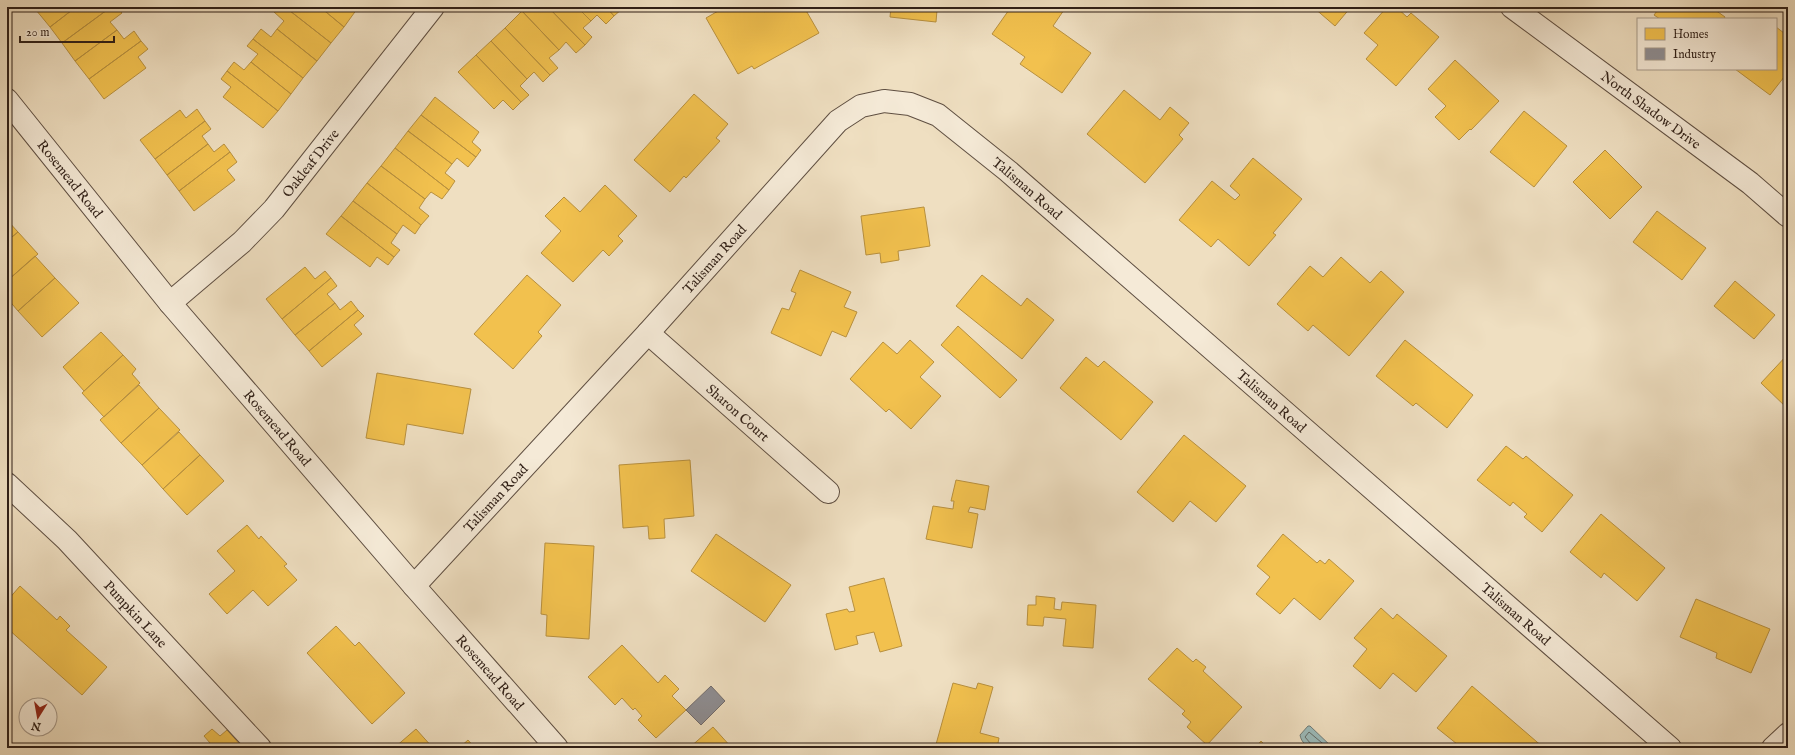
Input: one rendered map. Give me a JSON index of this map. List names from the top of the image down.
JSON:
{
  "streets": {
    "street": [
      "North Shadow Drive",
      "Oakleaf Drive",
      "Rosemead Road",
      "Talisman Road",
      "Sharon Court",
      "Pumpkin Lane"
    ]
  },
  "crossings": [
    ["Oakleaf Drive", "Rosemead Road"],
    ["Rosemead Road", "Talisman Road"],
    ["Talisman Road", "Sharon Court"]
  ],
  "legend": ["Homes", "Industry"],
  "scale_bar": "20 m",
  "north": "bottom"
}
